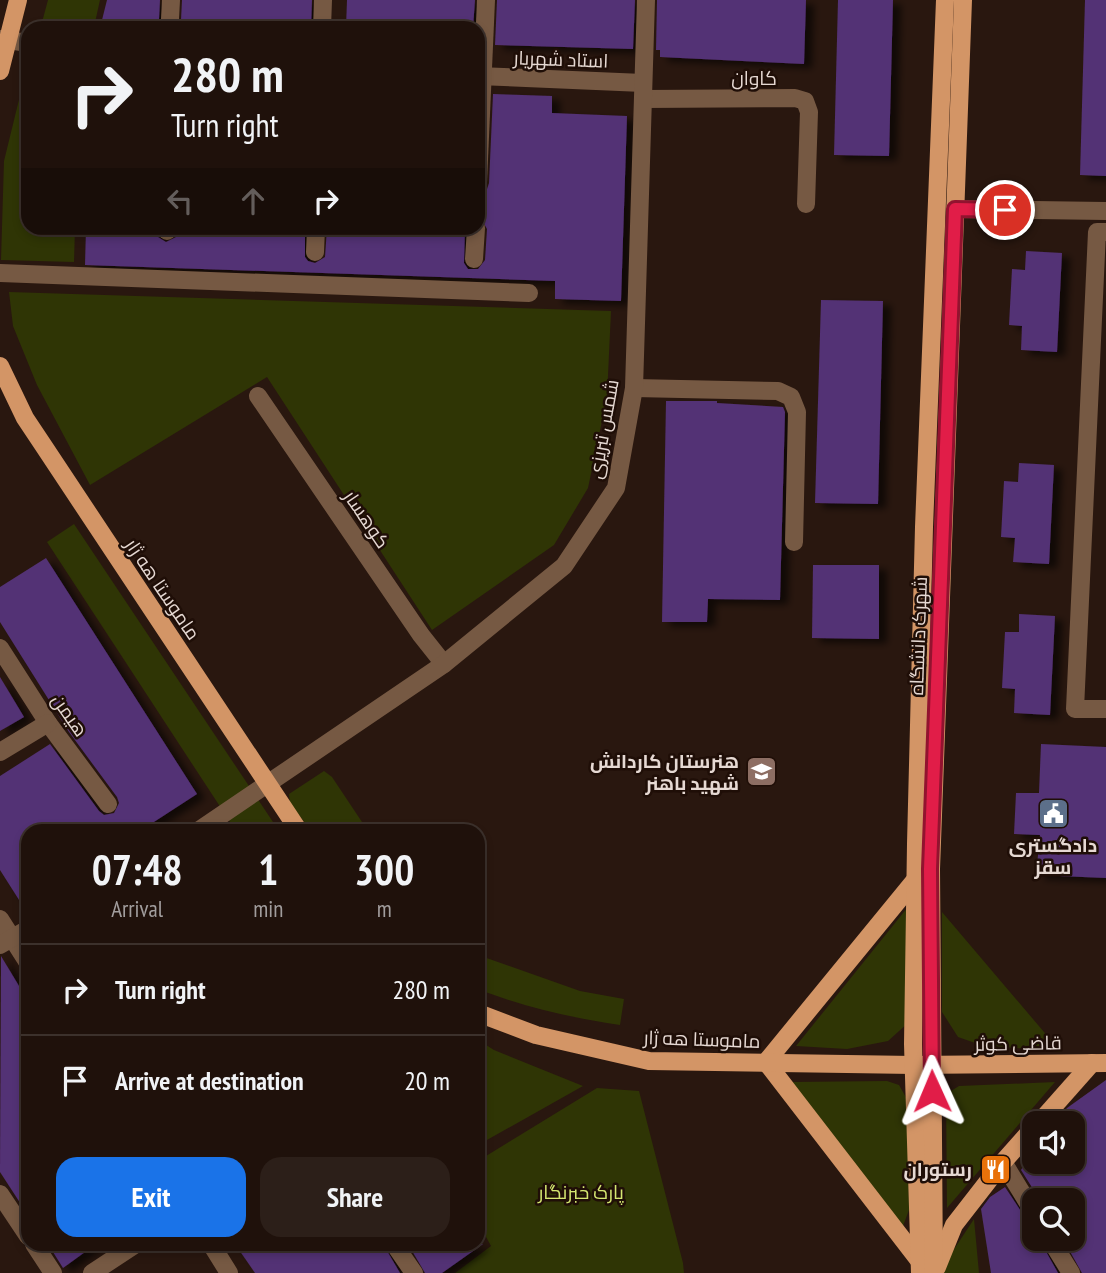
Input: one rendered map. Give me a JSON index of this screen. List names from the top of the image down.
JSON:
{
  "streets": {
    "main road": ["ماموستا هه ژار", "شهرک دانشگاه", "قاضی کوثر"],
    "street": [
      "استاد شهریار",
      "کاوان",
      "شمس تبریزی",
      "کوهسار",
      "هیمن"
    ]
  },
  "crossings": [
    ["استاد شهریار", "کاوان"],
    ["استاد شهریار", "شمس تبریزی"],
    ["کاوان", "شمس تبریزی"],
    ["شمس تبریزی", "کوهسار"],
    ["شمس تبریزی", "ماموستا هه ژار"],
    ["ماموستا هه ژار", "شهرک دانشگاه"],
    ["ماموستا هه ژار", "قاضی کوثر"],
    ["شهرک دانشگاه", "قاضی کوثر"]
  ],
  "parks": ["پارک خبرنگار"],
  "places": {
    "school or university": ["هنرستان کاردانش شهید باهنر"],
    "public building": ["دادگستری سقز"],
    "restaurant": ["رستوران"]
  },
  "page": {
    "turn": ["280 m", "Turn right"],
    "eta": [
      "07:48",
      "Arrival",
      "1",
      "min",
      "300",
      "m"
    ],
    "list": [
      {
        "name": "Turn right",
        "value": "280 m"
      },
      {
        "name": "Arrive at destination",
        "value": "20 m"
      }
    ],
    "buttons": ["Exit", "Share"]
  }
}
